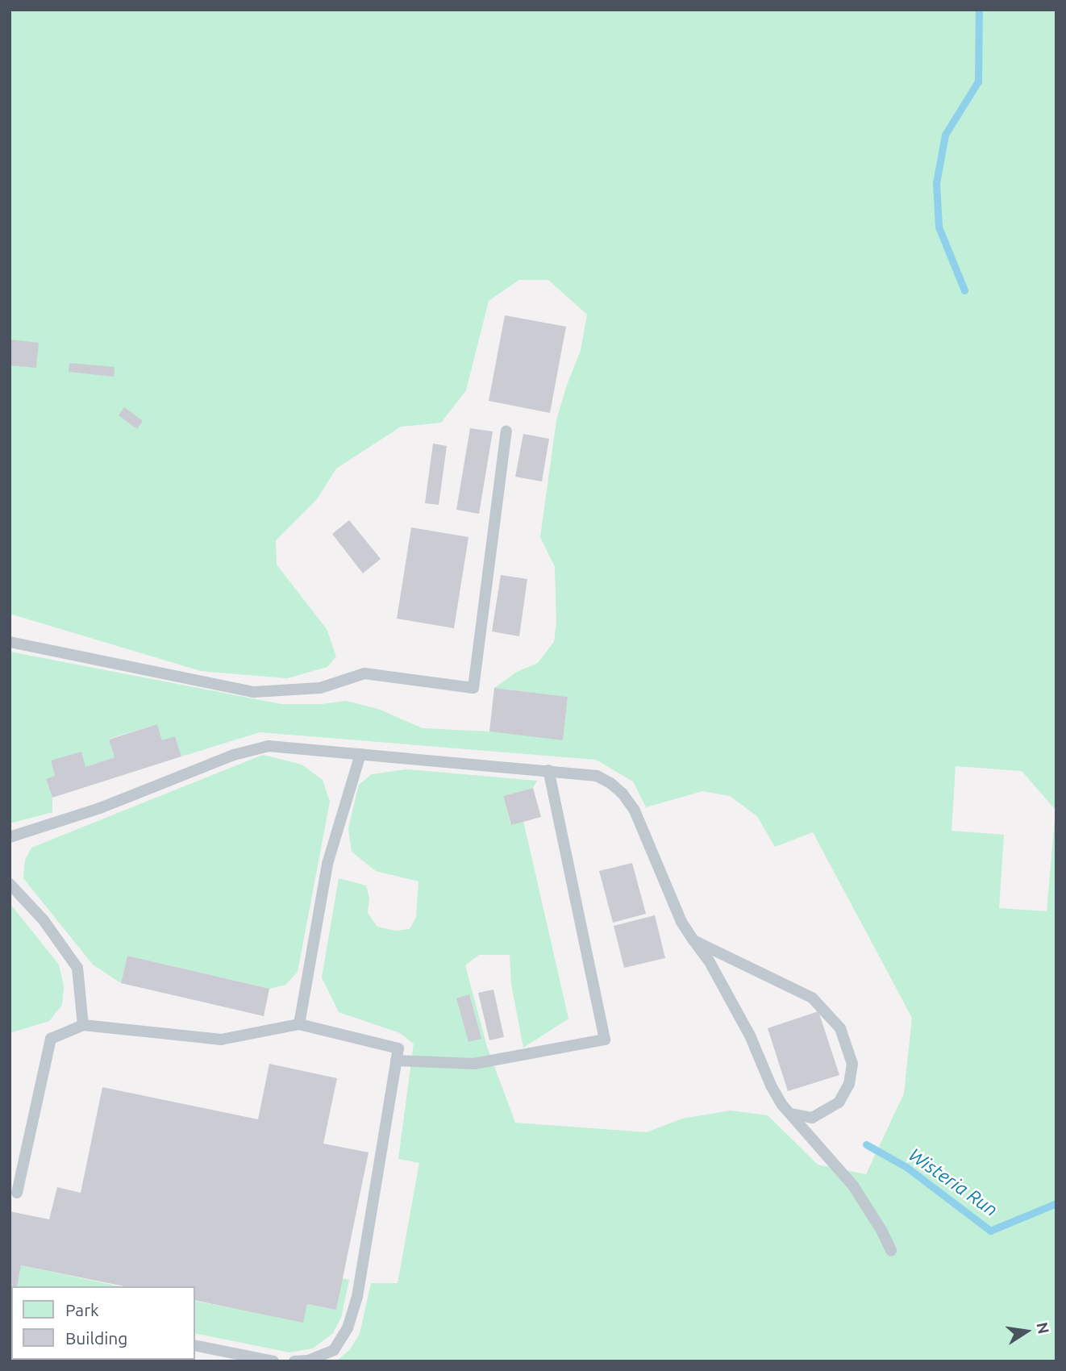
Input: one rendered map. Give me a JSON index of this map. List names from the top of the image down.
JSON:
{
  "water": ["Wisteria Run"],
  "legend": ["Park", "Building"],
  "north": "right"
}
